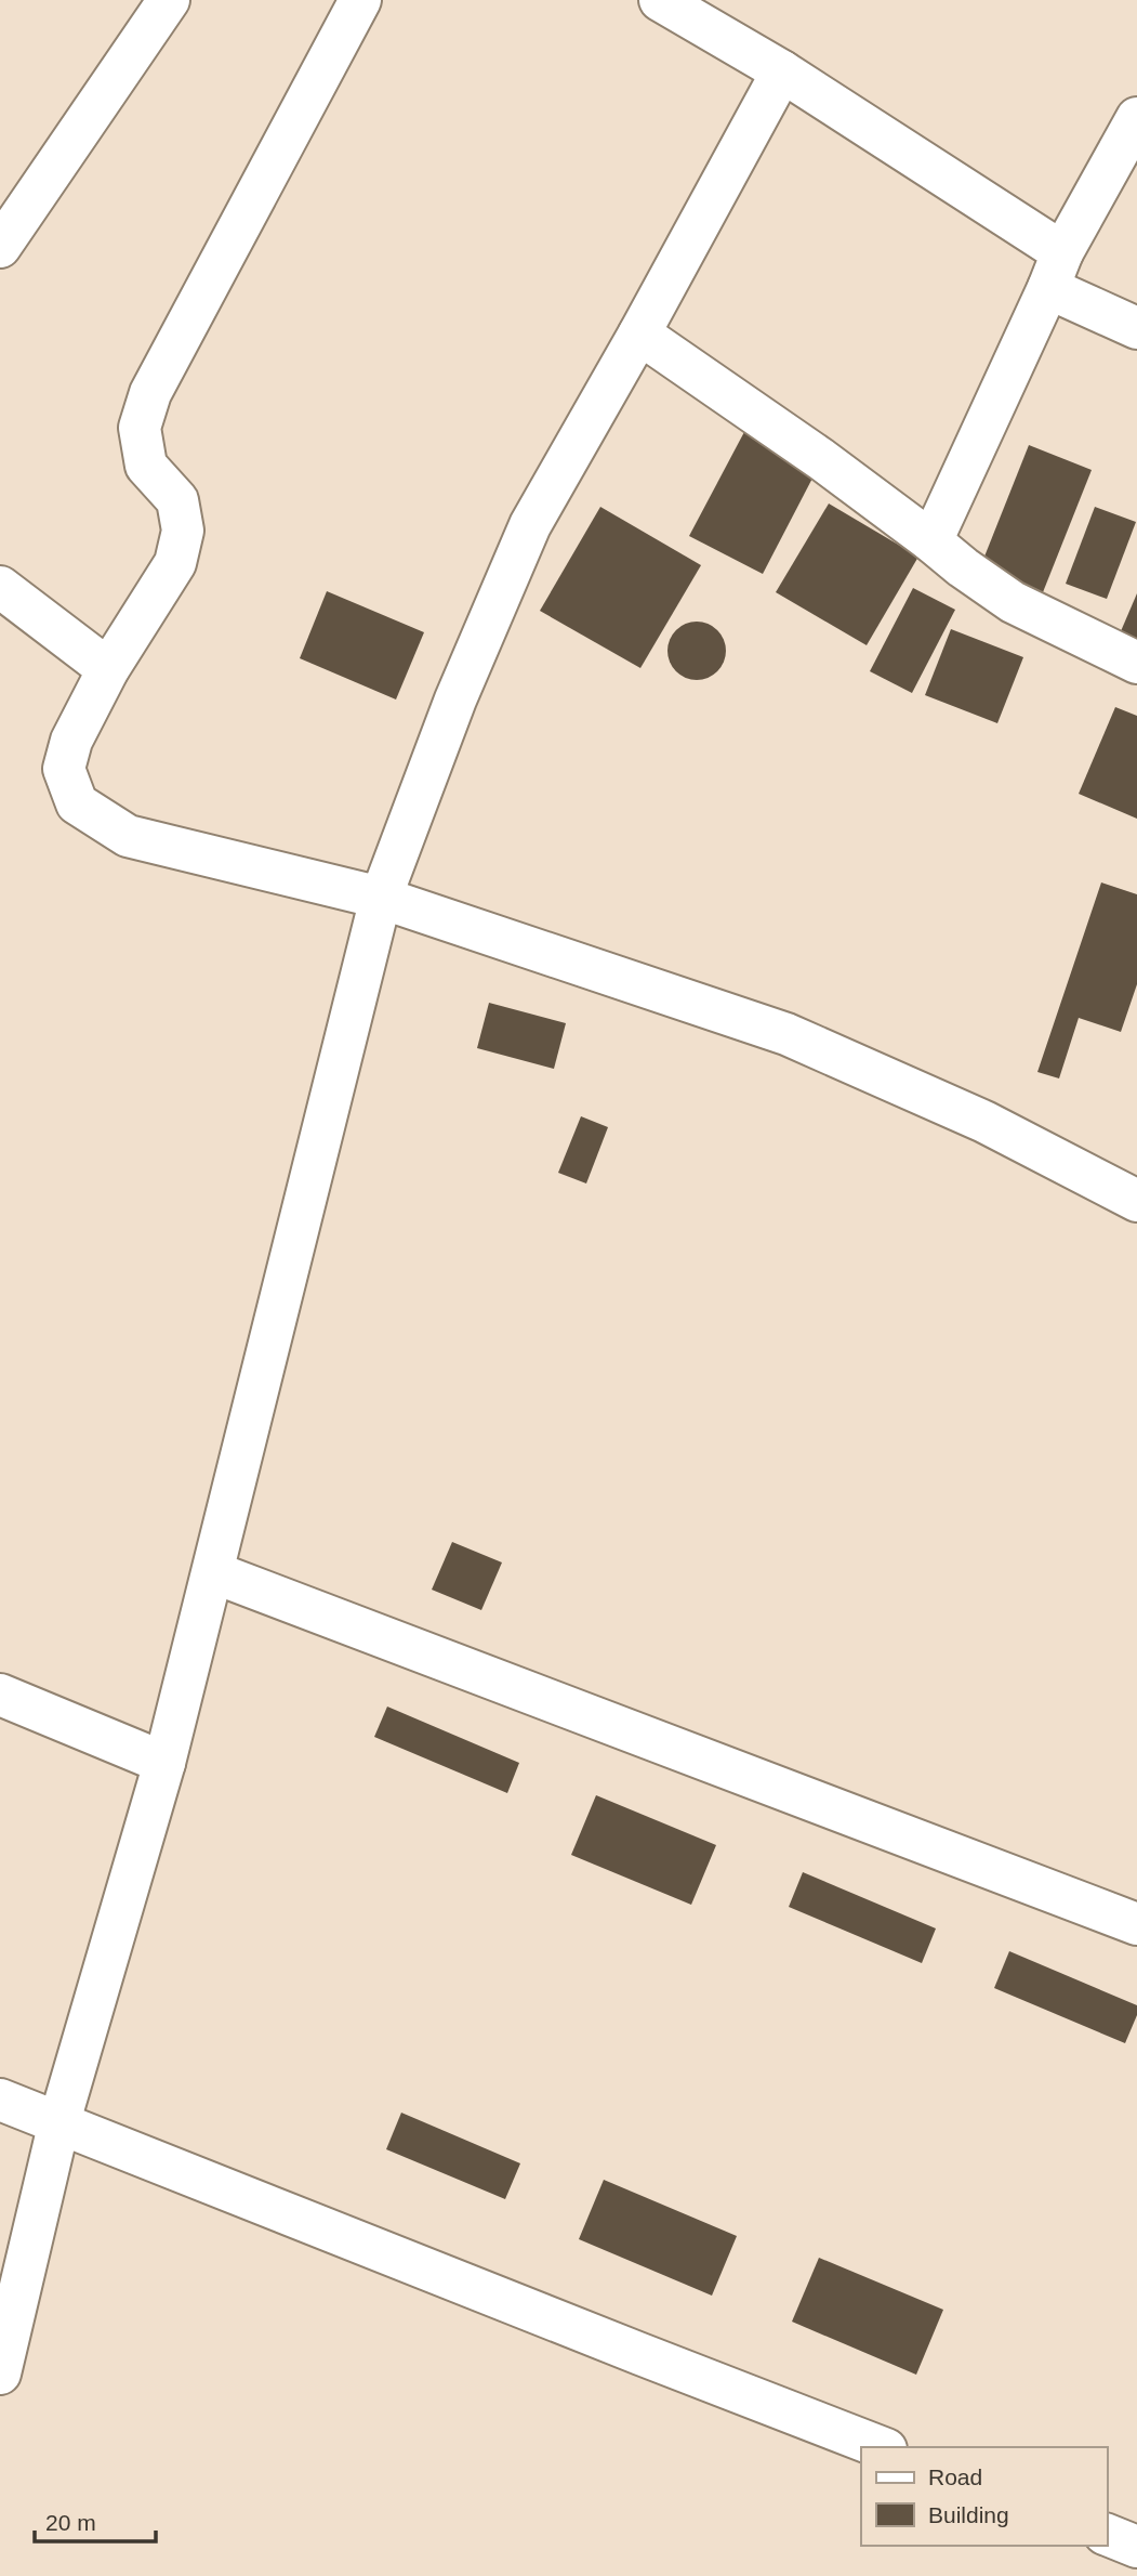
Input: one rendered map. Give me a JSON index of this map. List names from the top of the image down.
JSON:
{
  "legend": ["Road", "Building"],
  "scale_bar": "20 m"
}
